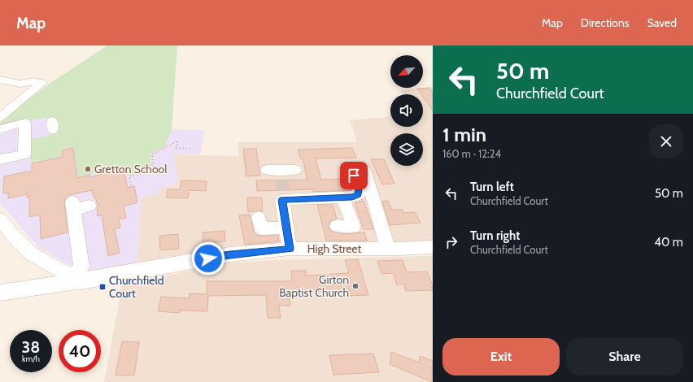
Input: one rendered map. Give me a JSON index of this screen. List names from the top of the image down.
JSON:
{
  "streets": {
    "street": ["High Street"]
  },
  "places": {
    "other": ["Gretton School", "Girton Baptist Church"],
    "transit": ["Churchfield Court"]
  },
  "north": "bottom left",
  "page": {
    "header": "Map",
    "nav": ["Map", "Directions", "Saved"],
    "turn": ["50 m", "Churchfield Court"],
    "heading": ["1 min", "160 m · 12:24"],
    "list": [
      {
        "name": "Turn left",
        "note": "Churchfield Court",
        "value": "50 m"
      },
      {
        "name": "Turn right",
        "note": "Churchfield Court",
        "value": "40 m"
      }
    ],
    "speed": "38 km/h",
    "limit": "40",
    "buttons": ["Exit", "Share"]
  }
}
